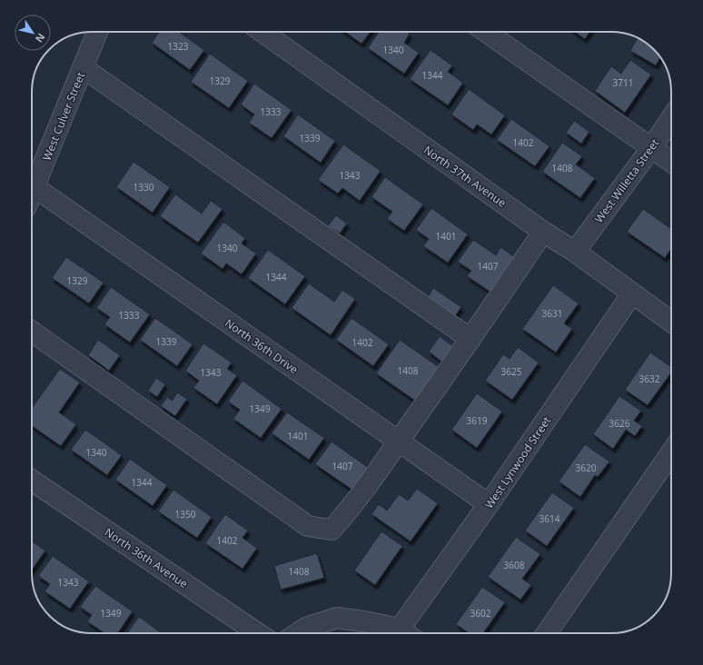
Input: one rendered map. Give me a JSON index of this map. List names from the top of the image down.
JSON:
{
  "streets": {
    "street": [
      "West Culver Street",
      "North 37th Avenue",
      "West Willetta Street",
      "North 36th Drive",
      "West Lynwood Street",
      "North 36th Avenue"
    ]
  },
  "crossings": [
    ["West Culver Street", "North 36th Drive"],
    ["North 37th Avenue", "West Willetta Street"],
    ["North 37th Avenue", "West Lynwood Street"],
    ["North 36th Drive", "West Lynwood Street"]
  ],
  "house_numbers": [
    "1323",
    "1340",
    "1344",
    "1329",
    "3711",
    "1333",
    "1339",
    "1402",
    "1408",
    "1343",
    "1330",
    "1401",
    "1340",
    "1407",
    "1344",
    "1329",
    "3631",
    "1333",
    "1339",
    "1402",
    "1408",
    "3625",
    "1343",
    "3632",
    "1349",
    "3619",
    "3626",
    "1401",
    "1340",
    "1407",
    "3620",
    "1344",
    "1350",
    "3614",
    "1402",
    "3608",
    "1408",
    "1343",
    "1349",
    "3602"
  ],
  "north": "bottom right"
}
